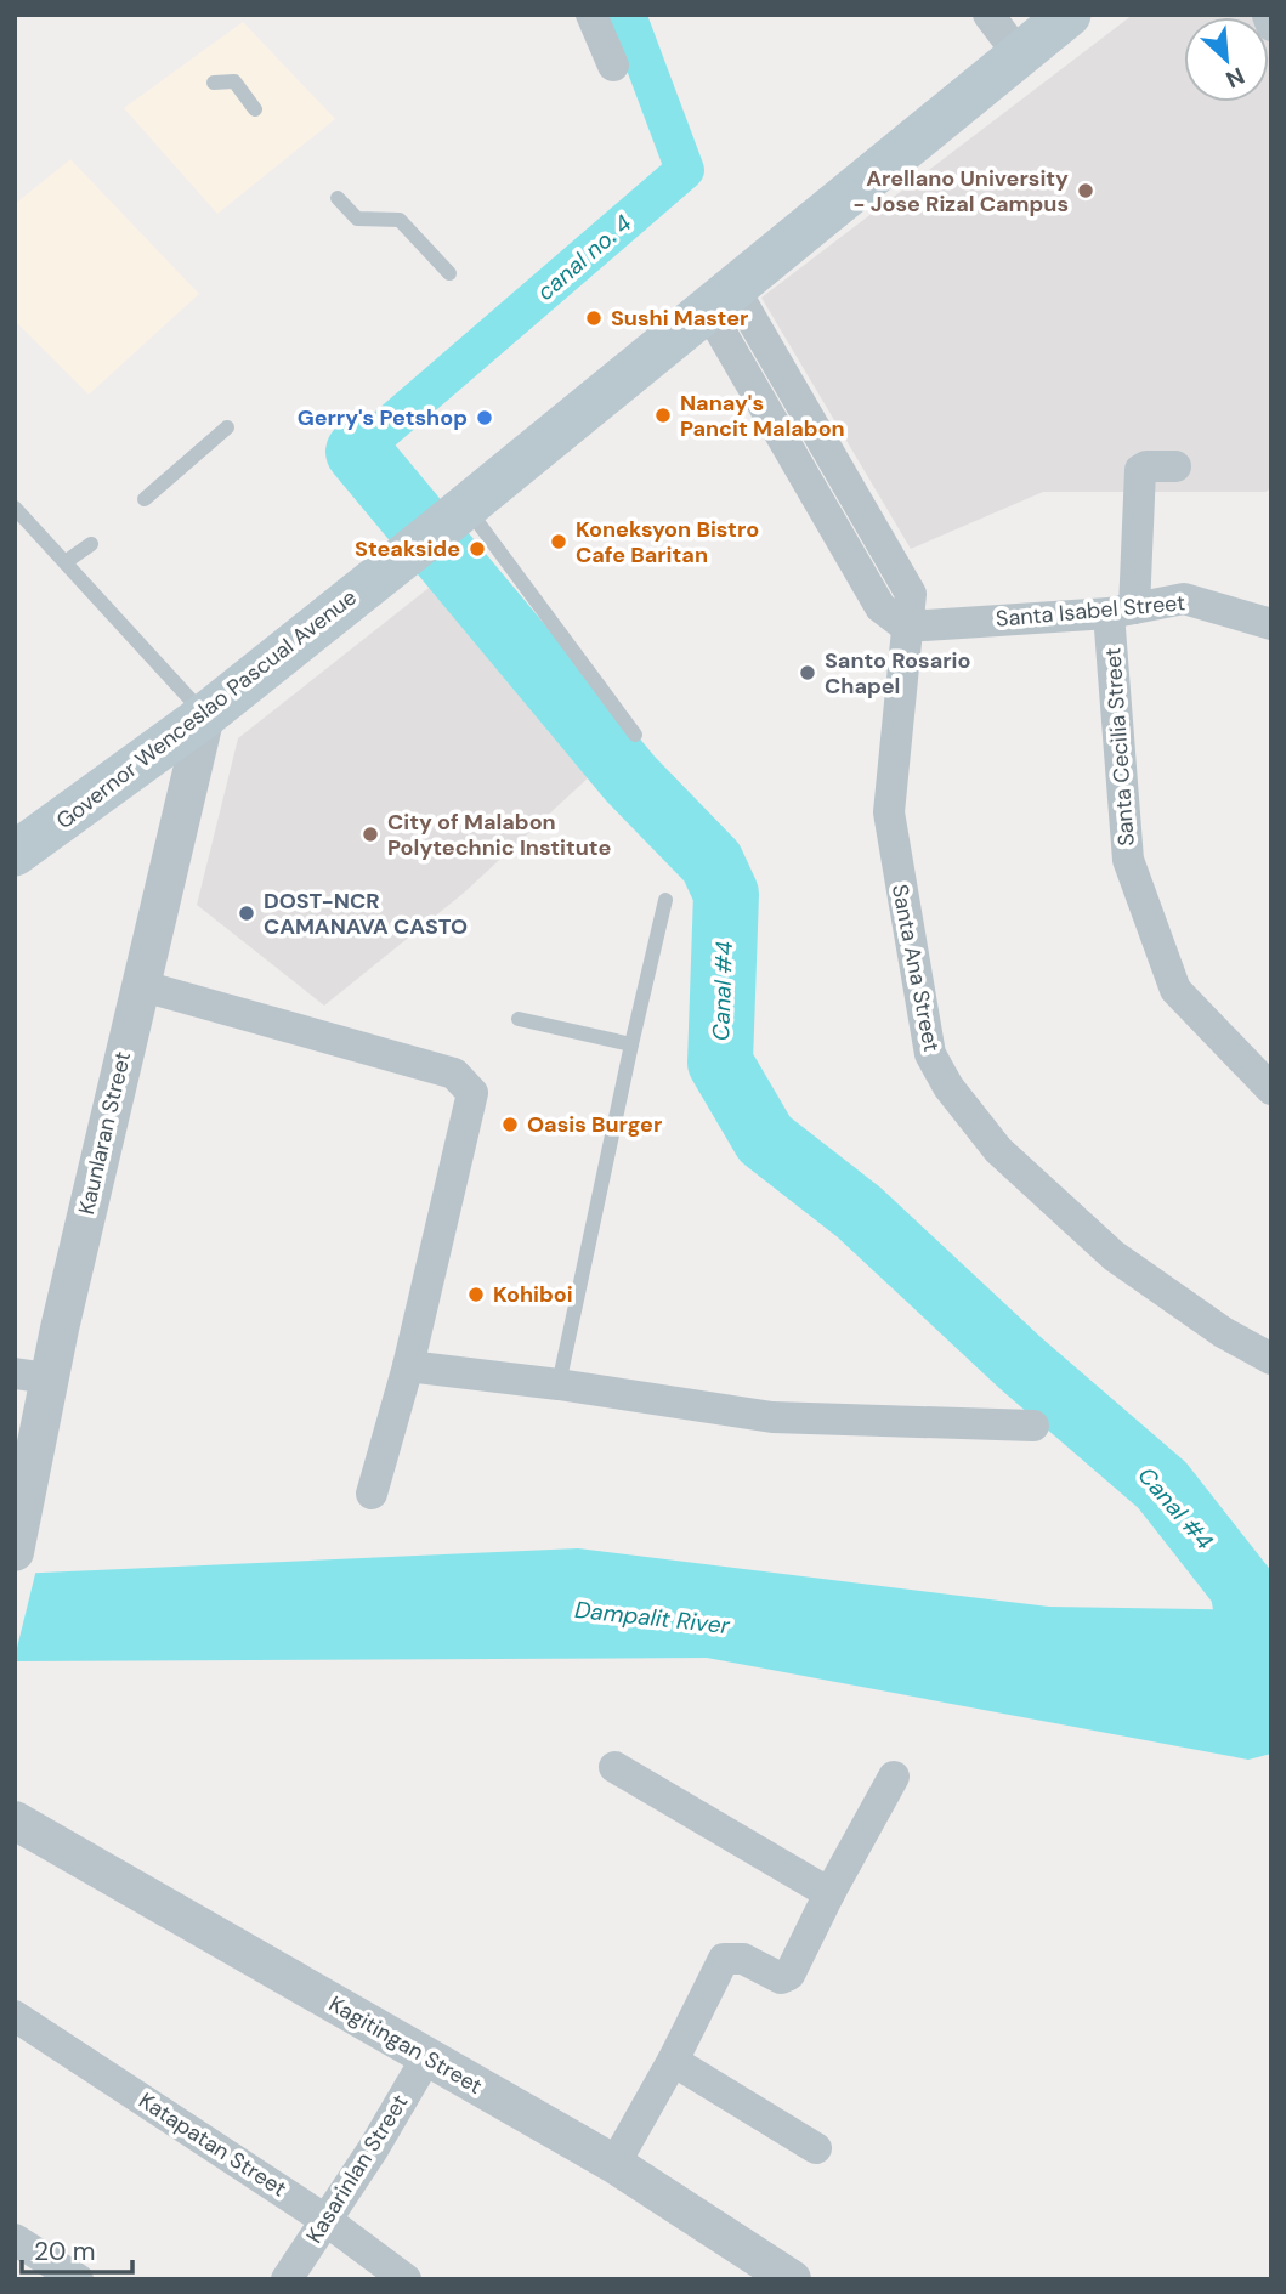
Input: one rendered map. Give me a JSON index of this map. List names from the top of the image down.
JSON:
{
  "streets": {
    "main road": ["Governor Wenceslao Pascual Avenue"],
    "street": [
      "Santa Isabel Street",
      "Santa Cecilia Street",
      "Santa Ana Street",
      "Kaunlaran Street",
      "Kagitingan Street",
      "Katapatan Street",
      "Kasarinlan Street"
    ]
  },
  "crossings": [
    ["Santa Isabel Street", "Santa Cecilia Street"],
    ["Santa Isabel Street", "Santa Ana Street"],
    ["Governor Wenceslao Pascual Avenue", "Santa Ana Street"],
    ["Governor Wenceslao Pascual Avenue", "Kaunlaran Street"],
    ["Kagitingan Street", "Kasarinlan Street"],
    ["Katapatan Street", "Kasarinlan Street"]
  ],
  "water": ["canal no. 4", "Canal #4", "Dampalit River"],
  "places": [
    "Arellano University - Jose Rizal Campus",
    "Sushi Master",
    "Nanay's Pancit Malabon",
    "Gerry's Petshop",
    "Koneksyon Bistro Cafe Baritan",
    "Steakside",
    "Santo Rosario Chapel",
    "City of Malabon Polytechnic Institute",
    "DOST-NCR CAMANAVA CASTO",
    "Oasis Burger",
    "Kohiboi"
  ],
  "scale_bar": "20 m",
  "north": "bottom right"
}
